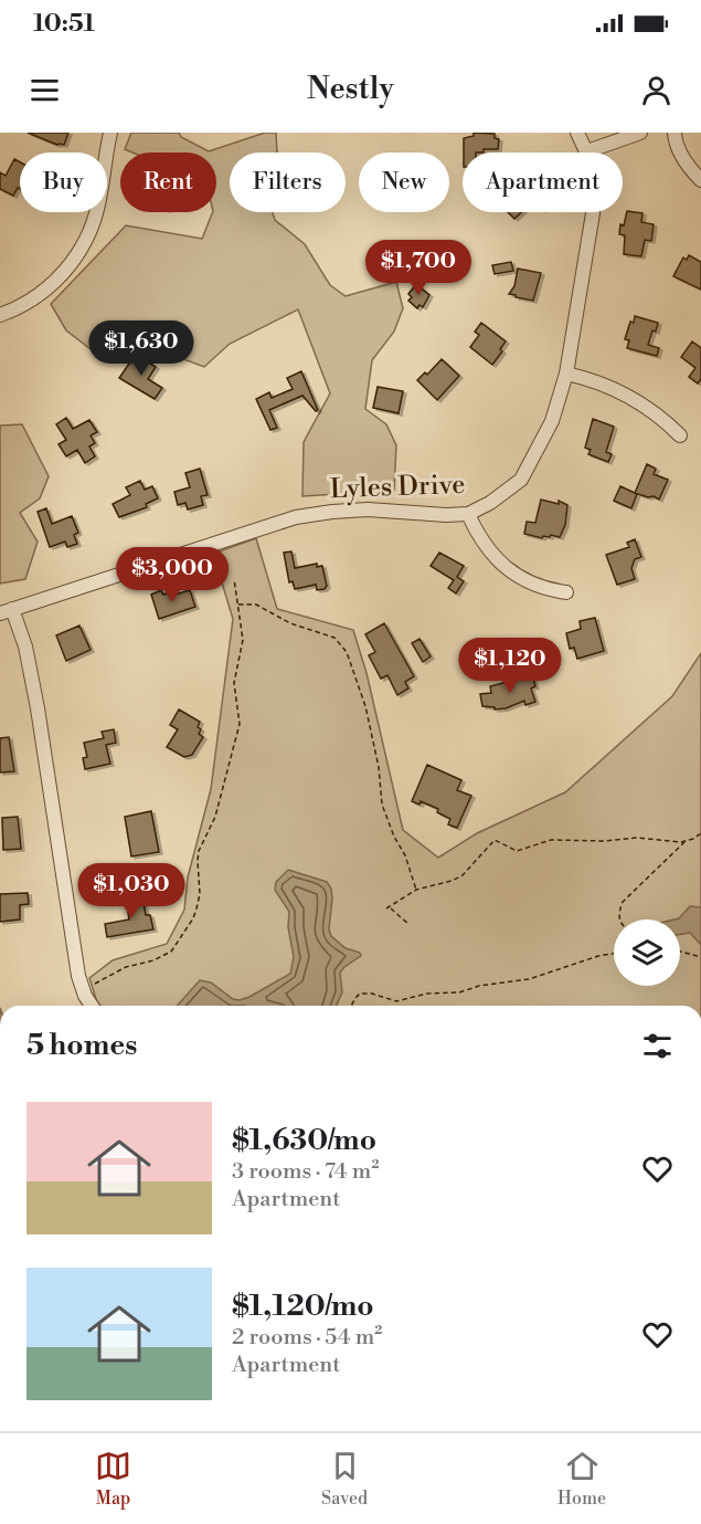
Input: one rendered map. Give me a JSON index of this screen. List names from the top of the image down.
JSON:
{
  "streets": {
    "street": ["Lyles Drive"]
  },
  "page": {
    "status": "10:51",
    "header": "Nestly",
    "chip": [
      "Buy",
      "Rent",
      "Filters",
      "New",
      "Apartment"
    ],
    "price": [
      "$1,700",
      "$1,630",
      "$3,000",
      "$1,120",
      "$1,030"
    ],
    "heading": "5 homes",
    "list": [
      {
        "name": "$1,630/mo",
        "note": "3 rooms · 74 m² · Apartment"
      },
      {
        "name": "$1,120/mo",
        "note": "2 rooms · 54 m² · Apartment"
      }
    ],
    "tabs": ["Map", "Saved", "Home"]
  }
}
